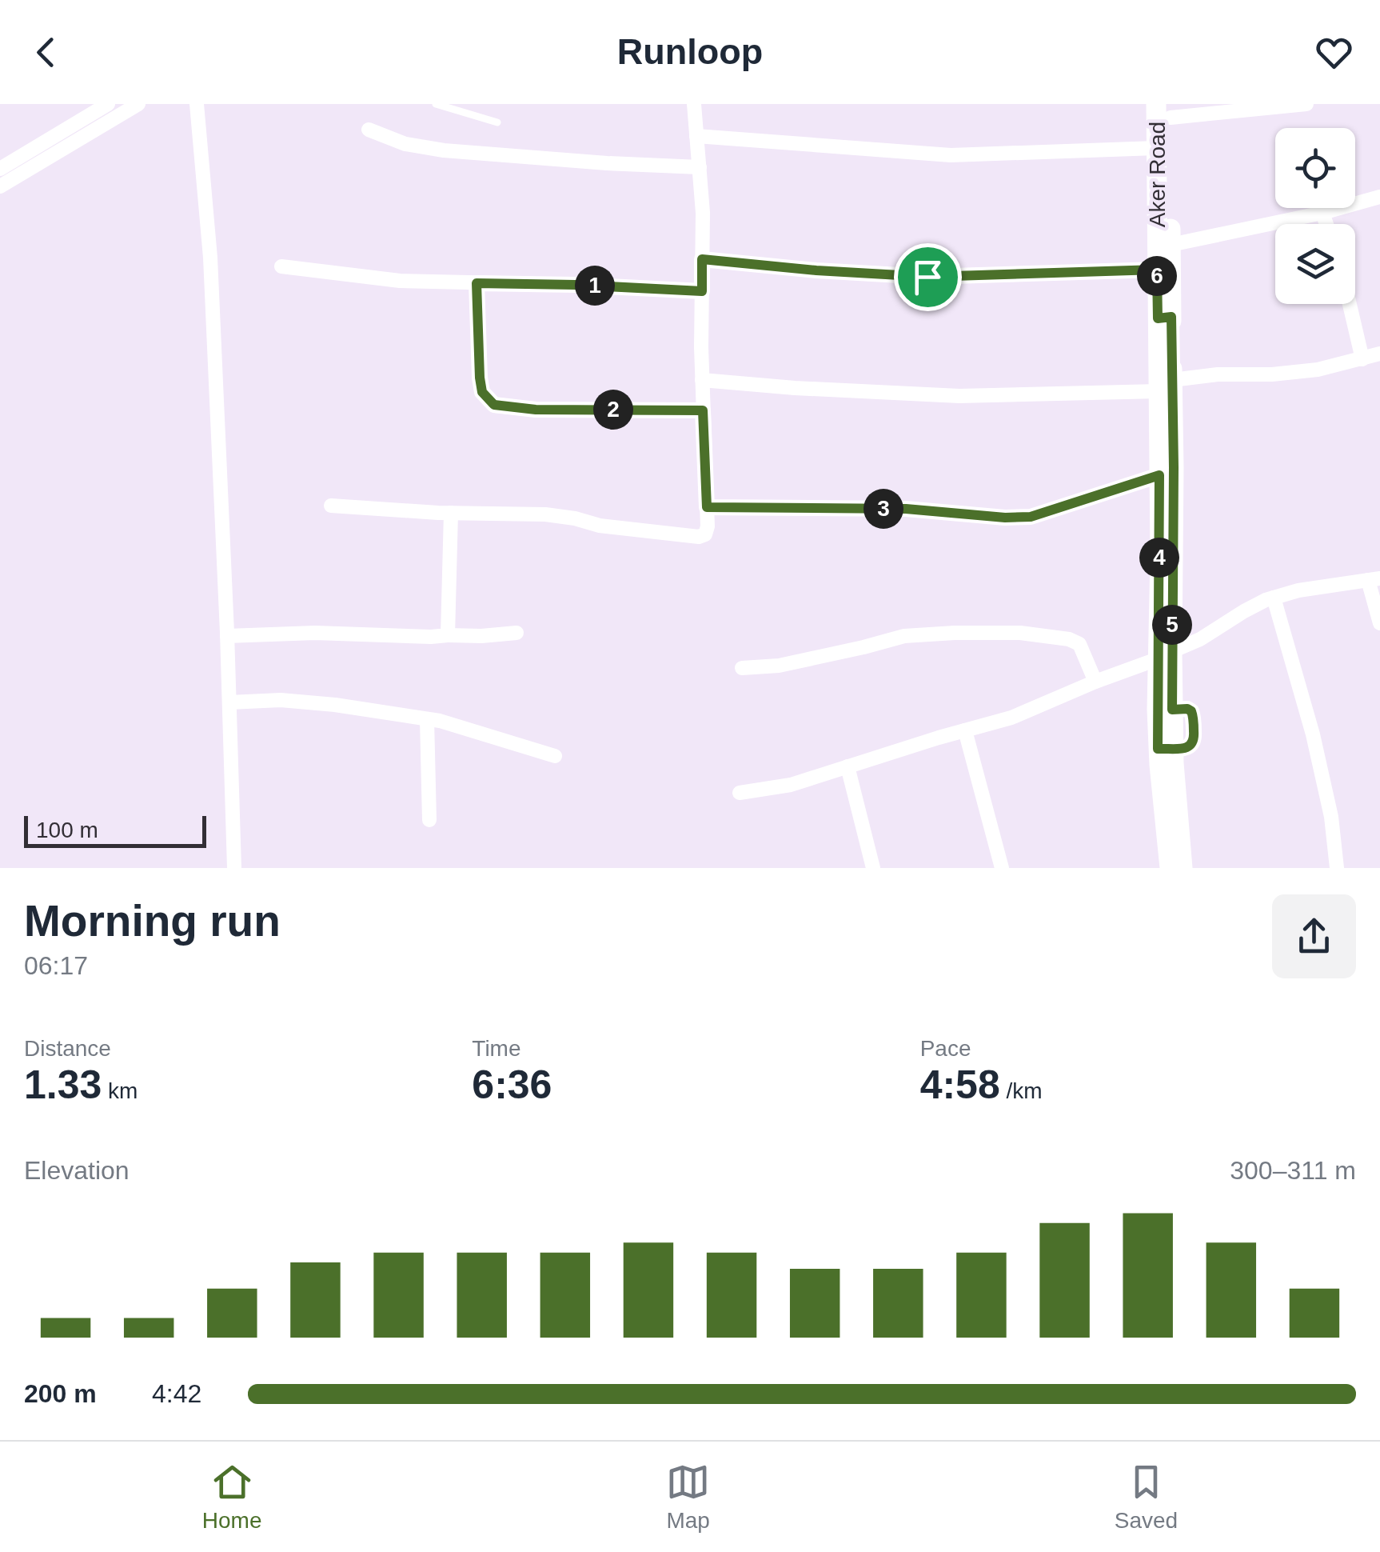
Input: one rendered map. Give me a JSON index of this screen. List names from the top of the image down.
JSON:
{
  "streets": {
    "street": ["Aker Road"]
  },
  "scale_bar": "100 m",
  "page": {
    "header": "Runloop",
    "pins": [
      "6",
      "1",
      "2",
      "3",
      "4",
      "5"
    ],
    "scale": "100 m",
    "heading": ["Morning run", "06:17"],
    "stats": [
      ["Distance", "1.33 km"],
      ["Time", "6:36"],
      ["Pace", "4:58 /km"]
    ],
    "chart": ["Elevation", "300–311 m"],
    "list": [
      {
        "name": "200 m",
        "note": "4:42"
      }
    ],
    "tabs": ["Home", "Map", "Saved"]
  }
}
